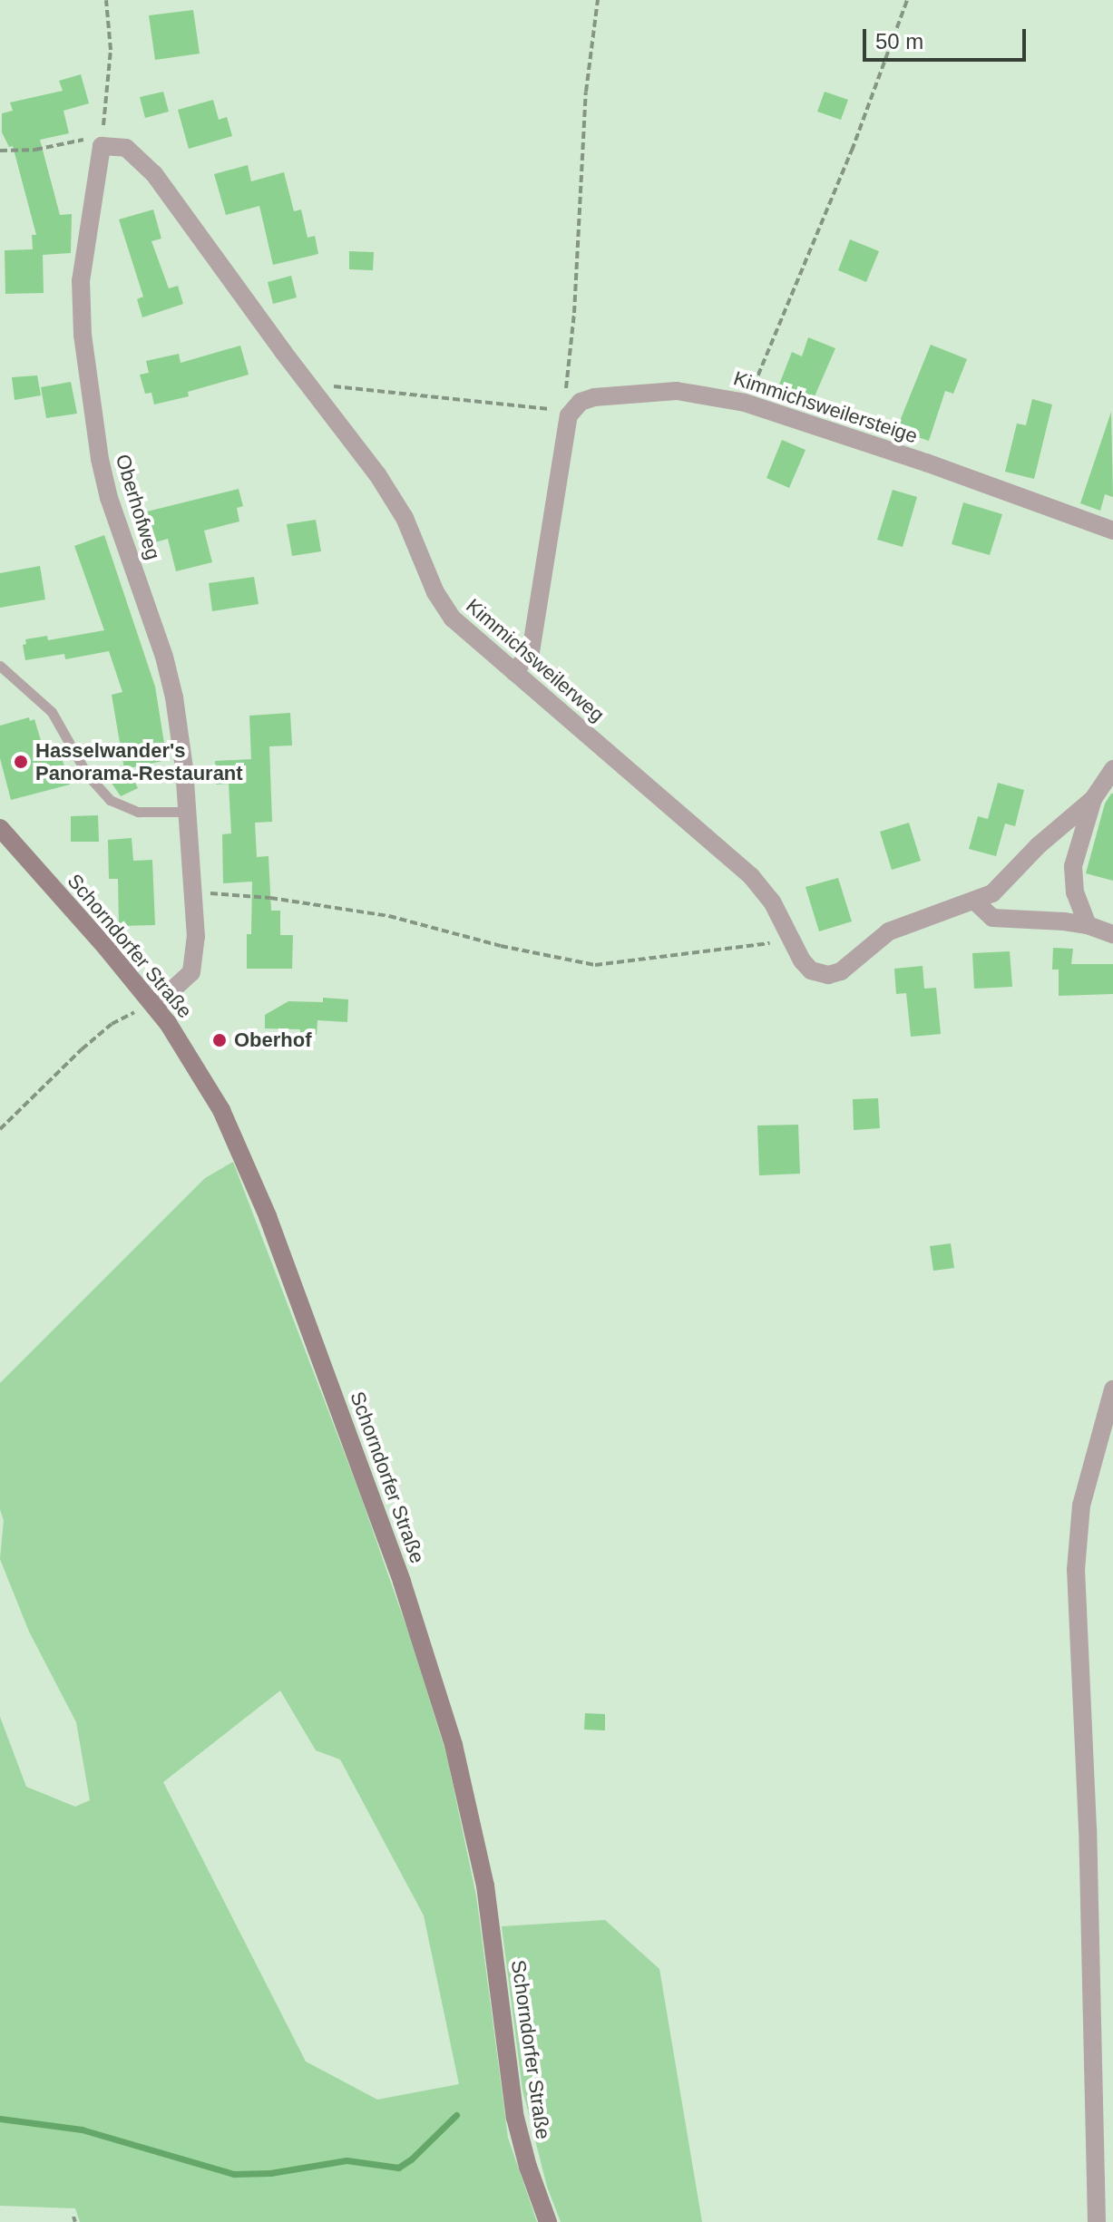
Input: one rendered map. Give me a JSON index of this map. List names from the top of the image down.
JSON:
{
  "streets": {
    "main road": ["Schorndorfer Straße"],
    "street": ["Kimmichsweilersteige", "Oberhofweg", "Kimmichsweilerweg"]
  },
  "crossings": [
    ["Oberhofweg", "Kimmichsweilerweg"],
    ["Oberhofweg", "Schorndorfer Straße"]
  ],
  "places": ["Hasselwander's Panorama-Restaurant", "Oberhof"],
  "scale_bar": "50 m"
}
